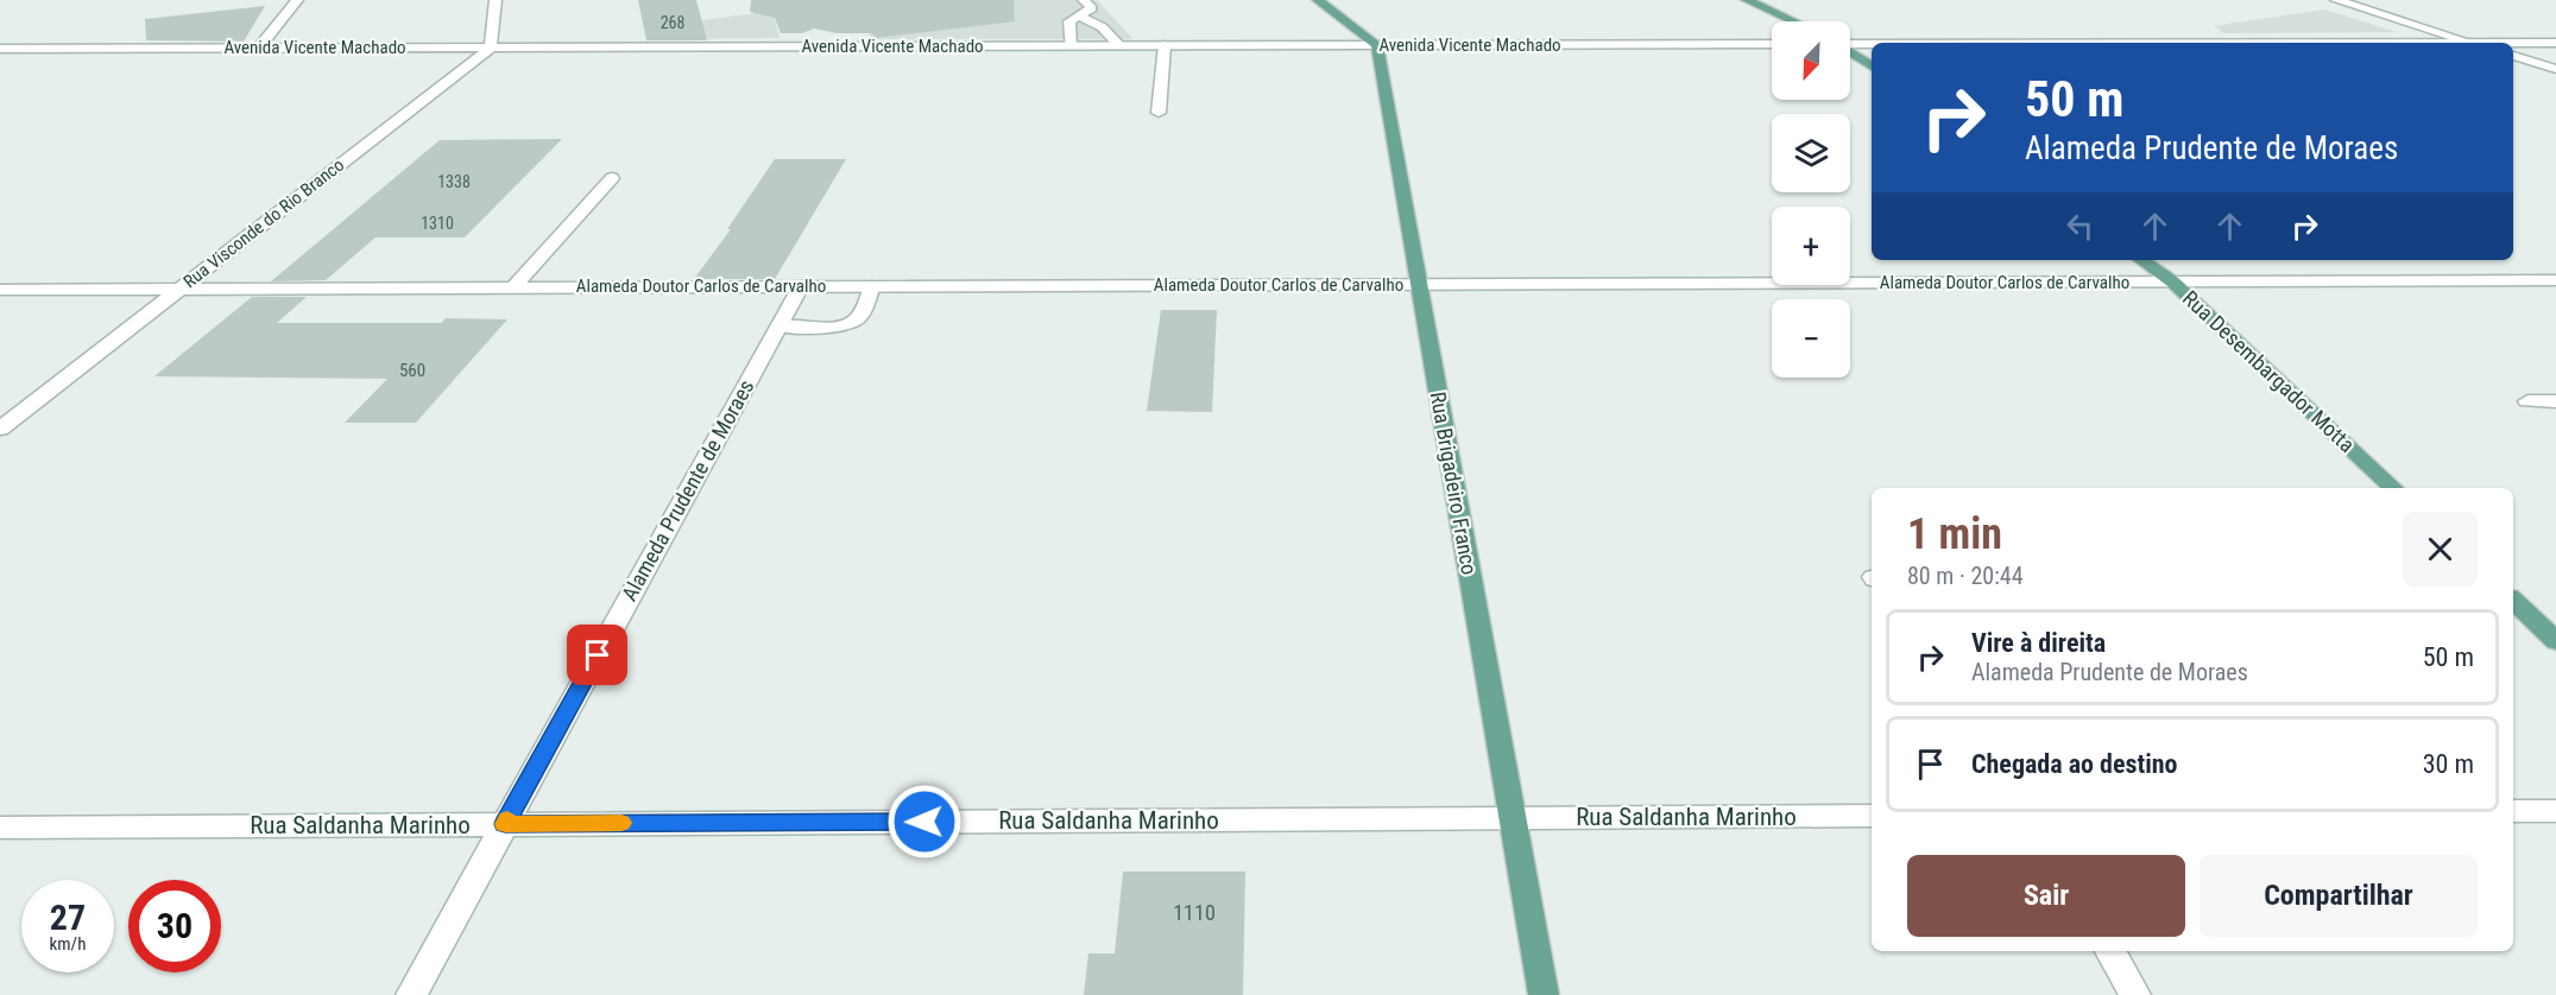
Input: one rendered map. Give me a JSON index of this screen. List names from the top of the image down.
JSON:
{
  "streets": {
    "main road": ["Rua Desembargador Motta", "Rua Brigadeiro Franco"],
    "street": [
      "Avenida Vicente Machado",
      "Rua Visconde do Rio Branco",
      "Alameda Doutor Carlos de Carvalho",
      "Alameda Prudente de Moraes",
      "Rua Saldanha Marinho"
    ]
  },
  "crossings": [
    ["Avenida Vicente Machado", "Rua Visconde do Rio Branco"],
    ["Avenida Vicente Machado", "Rua Brigadeiro Franco"],
    ["Rua Visconde do Rio Branco", "Alameda Doutor Carlos de Carvalho"],
    ["Alameda Doutor Carlos de Carvalho", "Rua Desembargador Motta"],
    ["Alameda Doutor Carlos de Carvalho", "Rua Brigadeiro Franco"],
    ["Alameda Doutor Carlos de Carvalho", "Alameda Prudente de Moraes"],
    ["Rua Brigadeiro Franco", "Rua Saldanha Marinho"],
    ["Alameda Prudente de Moraes", "Rua Saldanha Marinho"]
  ],
  "house_numbers": [
    "268",
    "1338",
    "1310",
    "560",
    "1110"
  ],
  "north": "bottom left",
  "page": {
    "map_buttons": ["+", "−"],
    "turn": ["50 m", "Alameda Prudente de Moraes"],
    "heading": ["1 min", "80 m · 20:44"],
    "list": [
      {
        "name": "Vire à direita",
        "note": "Alameda Prudente de Moraes",
        "value": "50 m"
      },
      {
        "name": "Chegada ao destino",
        "value": "30 m"
      }
    ],
    "buttons": ["Sair", "Compartilhar"],
    "speed": "27 km/h",
    "limit": "30"
  }
}
